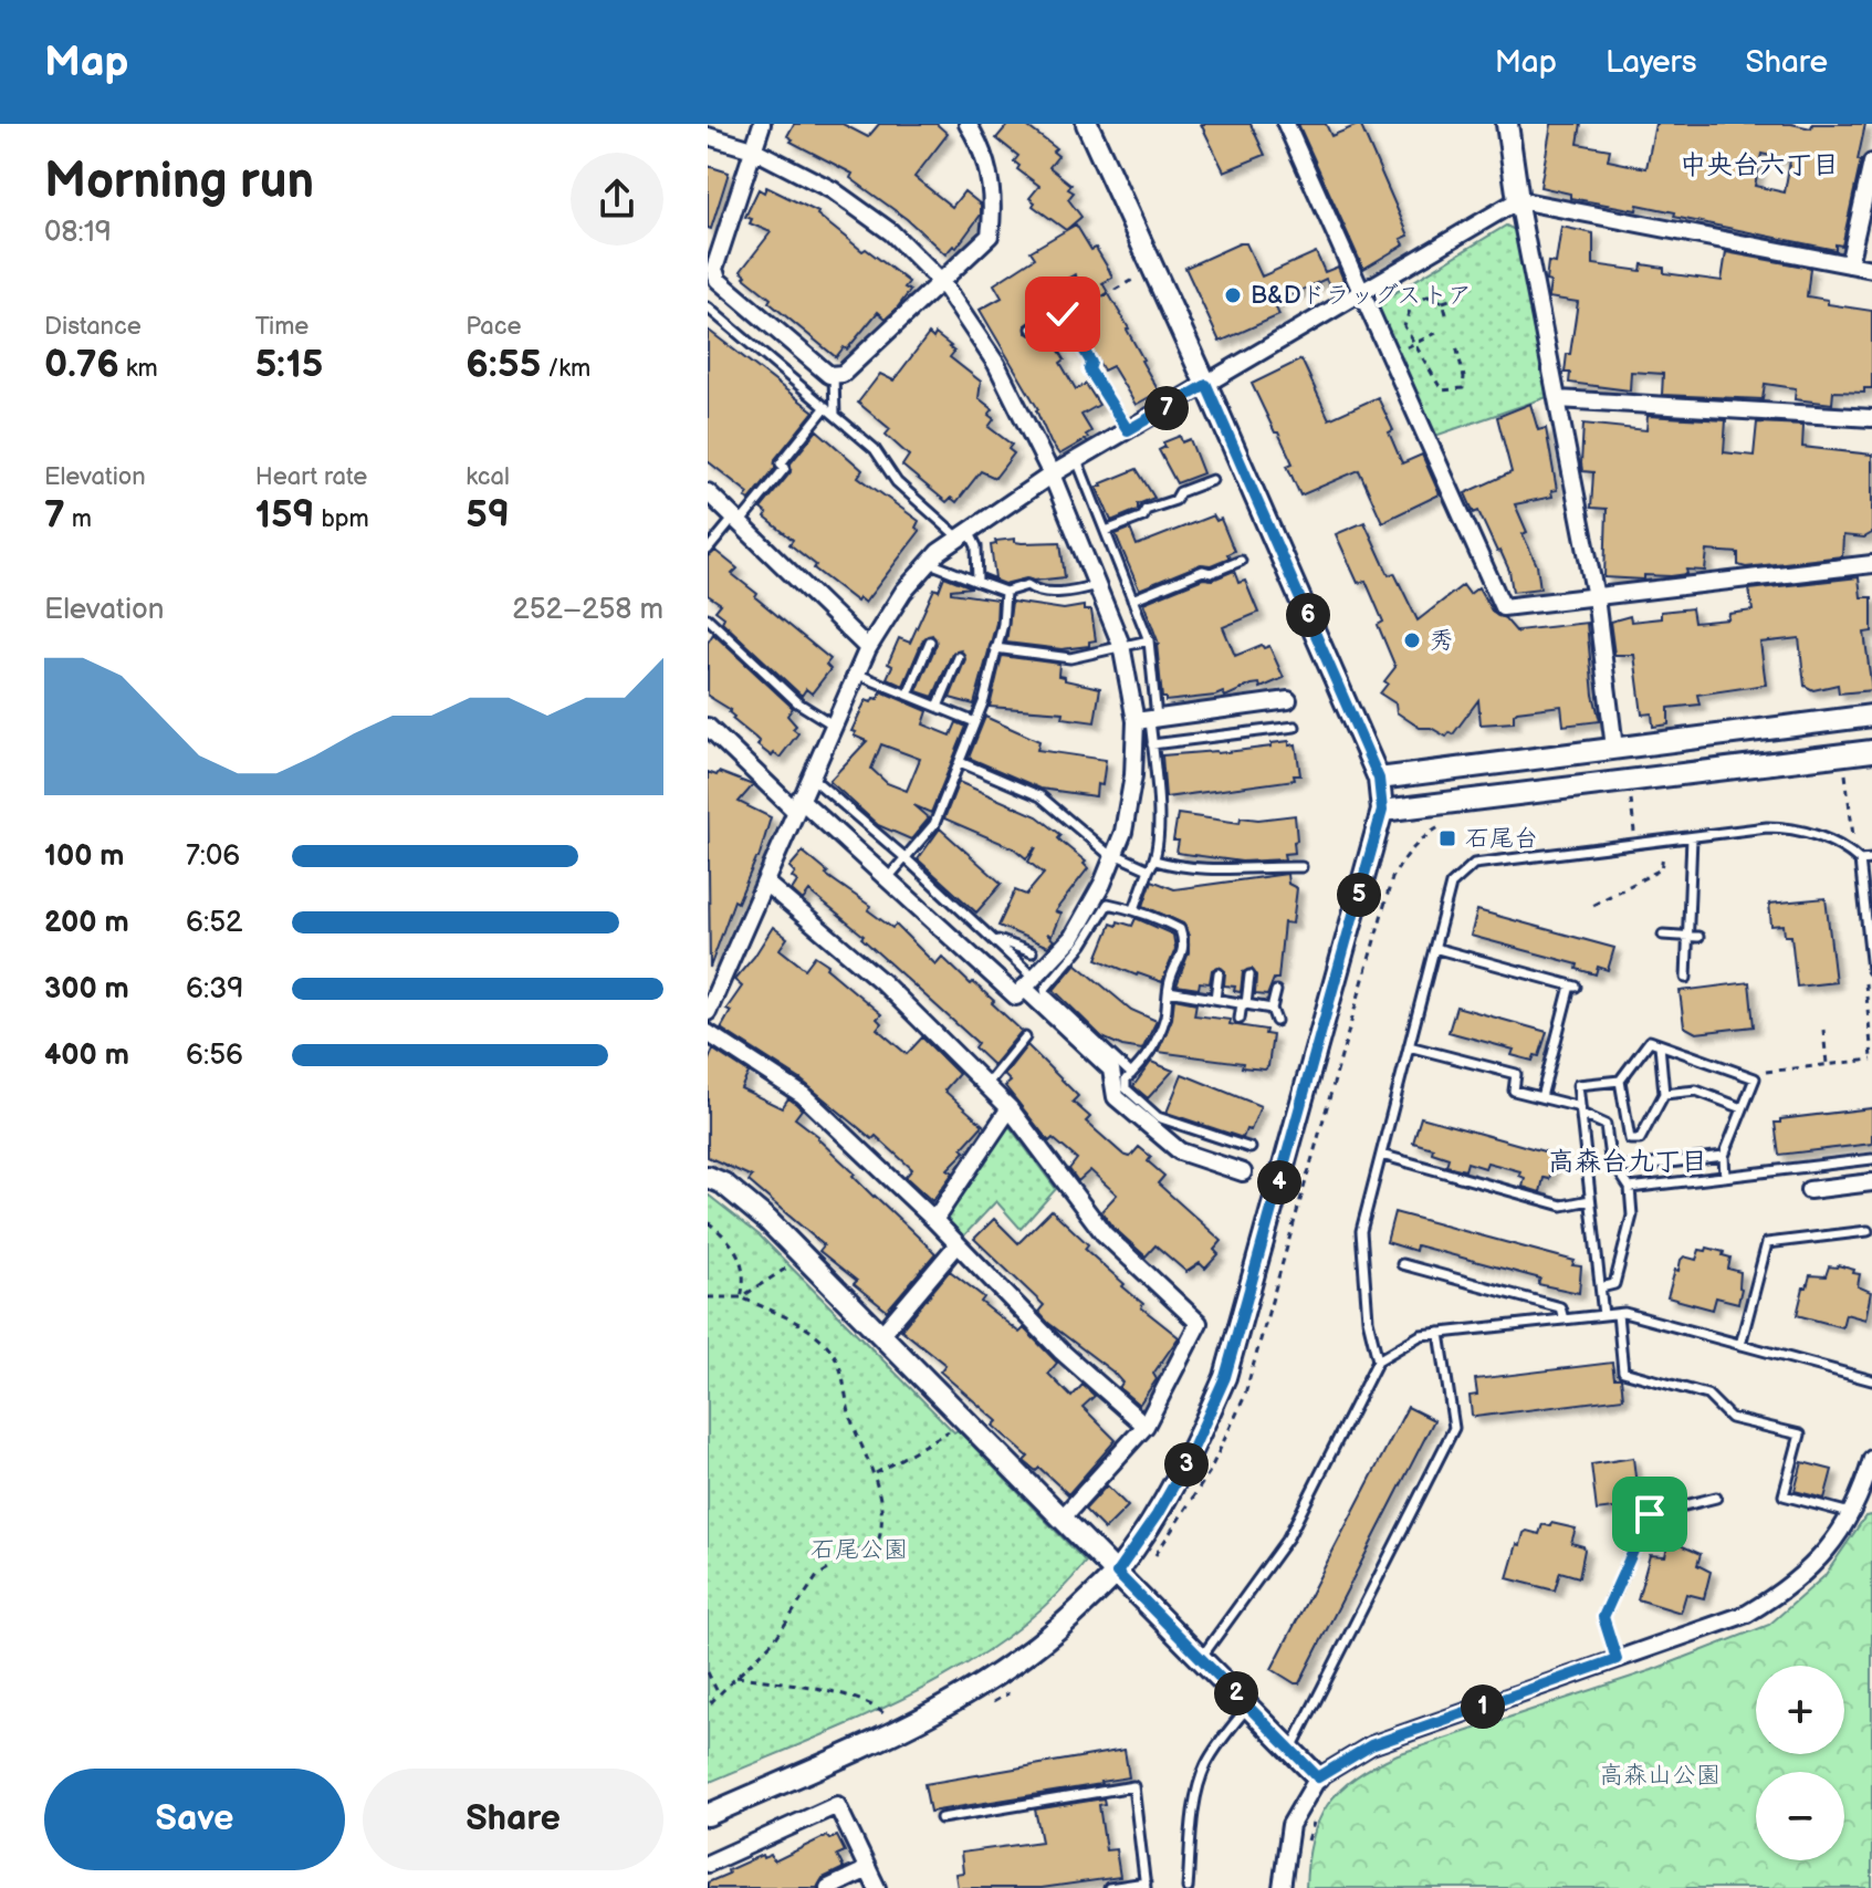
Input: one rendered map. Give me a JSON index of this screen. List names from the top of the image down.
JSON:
{
  "districts": ["中央台六丁目", "高森台九丁目"],
  "parks": ["石尾公園", "高森山公園"],
  "places": {
    "other": ["B&Dドラッグストア", "秀"],
    "transit": ["石尾台"]
  },
  "page": {
    "header": "Map",
    "nav": ["Map", "Layers", "Share"],
    "heading": ["Morning run", "08:19"],
    "stats": [
      ["Distance", "0.76 km"],
      ["Time", "5:15"],
      ["Pace", "6:55 /km"],
      ["Elevation", "7 m"],
      ["Heart rate", "159 bpm"],
      ["kcal", "59"]
    ],
    "pins": [
      "7",
      "6",
      "5",
      "4",
      "3",
      "2",
      "1"
    ],
    "chart": ["Elevation", "252–258 m"],
    "list": [
      {
        "name": "100 m",
        "note": "7:06"
      },
      {
        "name": "200 m",
        "note": "6:52"
      },
      {
        "name": "300 m",
        "note": "6:39"
      },
      {
        "name": "400 m",
        "note": "6:56"
      }
    ],
    "map_buttons": ["+", "−"],
    "buttons": ["Save", "Share"]
  }
}
